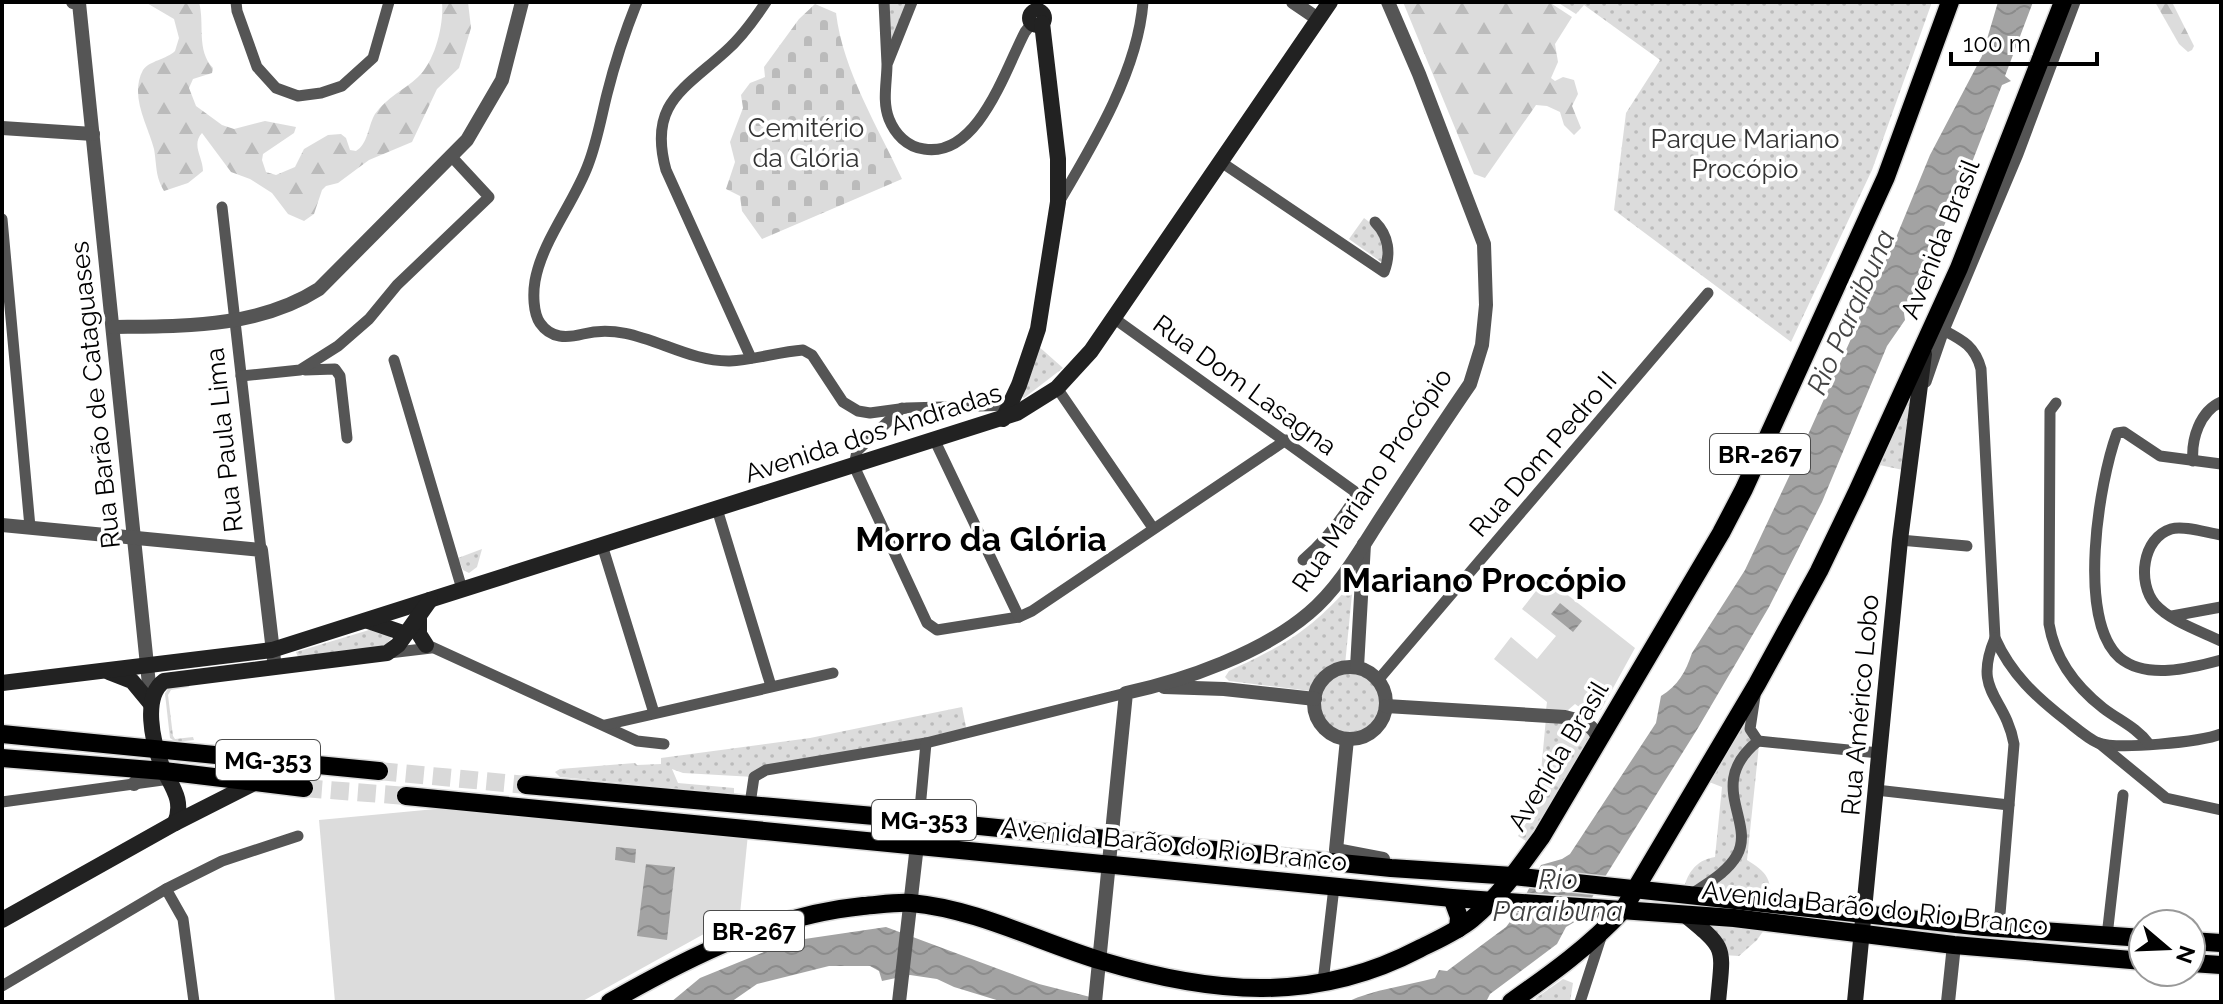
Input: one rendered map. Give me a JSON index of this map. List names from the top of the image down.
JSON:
{
  "streets": {
    "main road": [
      "Avenida Brasil",
      "Rua Barão de Cataguases",
      "Avenida dos Andradas",
      "BR-267",
      "Rua Américo Lobo",
      "MG-353",
      "Avenida Barão do Rio Branco"
    ],
    "street": [
      "Rua Dom Lasagna",
      "Rua Paula Lima",
      "Rua Dom Pedro II",
      "Rua Mariano Procópio"
    ]
  },
  "crossings": [
    ["Avenida Brasil", "Rua Américo Lobo"],
    ["Avenida Brasil", "MG-353"],
    ["Avenida Brasil", "Avenida Barão do Rio Branco"],
    ["Rua Dom Lasagna", "Avenida dos Andradas"],
    ["Rua Barão de Cataguases", "Avenida dos Andradas"],
    ["Rua Barão de Cataguases", "MG-353"],
    ["Avenida dos Andradas", "Rua Paula Lima"],
    ["Rua Mariano Procópio", "Avenida Barão do Rio Branco"],
    ["Rua Américo Lobo", "Avenida Barão do Rio Branco"],
    ["MG-353", "Avenida Barão do Rio Branco"]
  ],
  "districts": ["Morro da Glória", "Mariano Procópio"],
  "water": ["Rio Paraibuna"],
  "parks": ["Cemitério da Glória", "Parque Mariano Procópio"],
  "scale_bar": "100 m",
  "north": "right"
}
